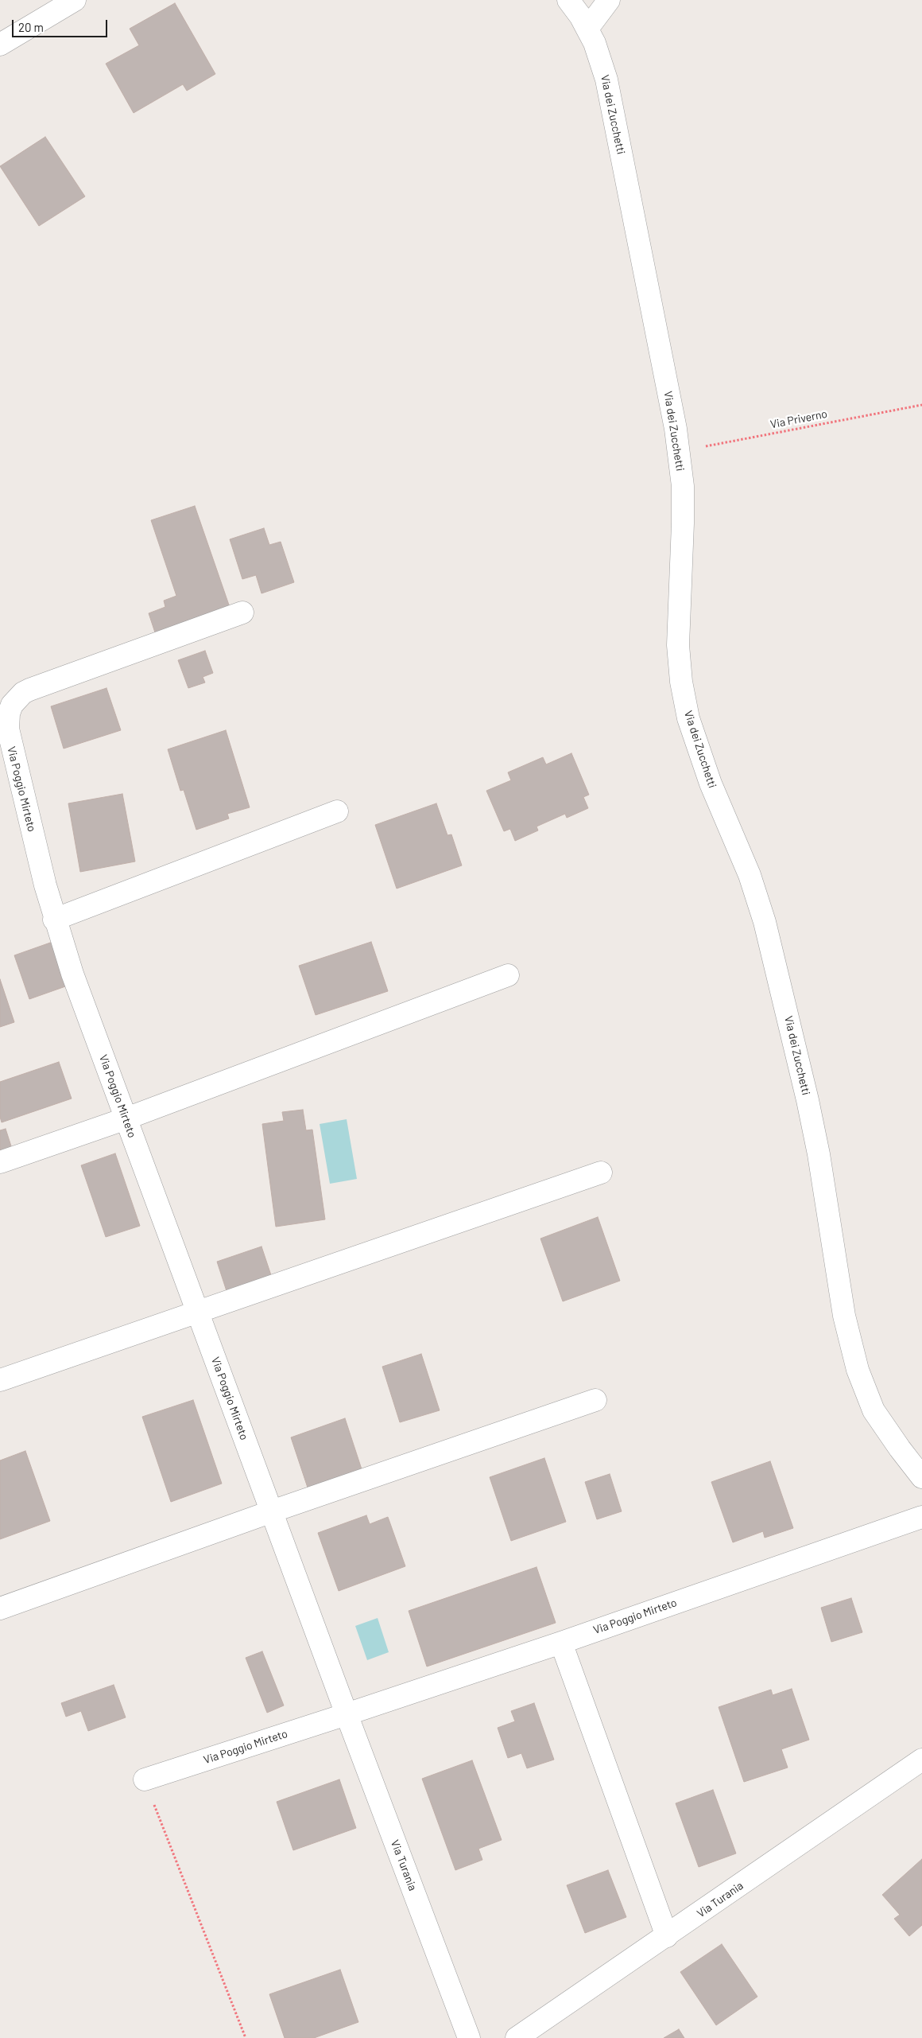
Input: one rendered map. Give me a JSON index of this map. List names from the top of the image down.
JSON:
{
  "streets": {
    "street": ["Via dei Zucchetti", "Via Poggio Mirteto", "Via Turania"],
    "path": ["Via Priverno"]
  },
  "crossings": [
    ["Via dei Zucchetti", "Via Priverno"],
    ["Via Poggio Mirteto", "Via Turania"]
  ],
  "scale_bar": "20 m"
}
